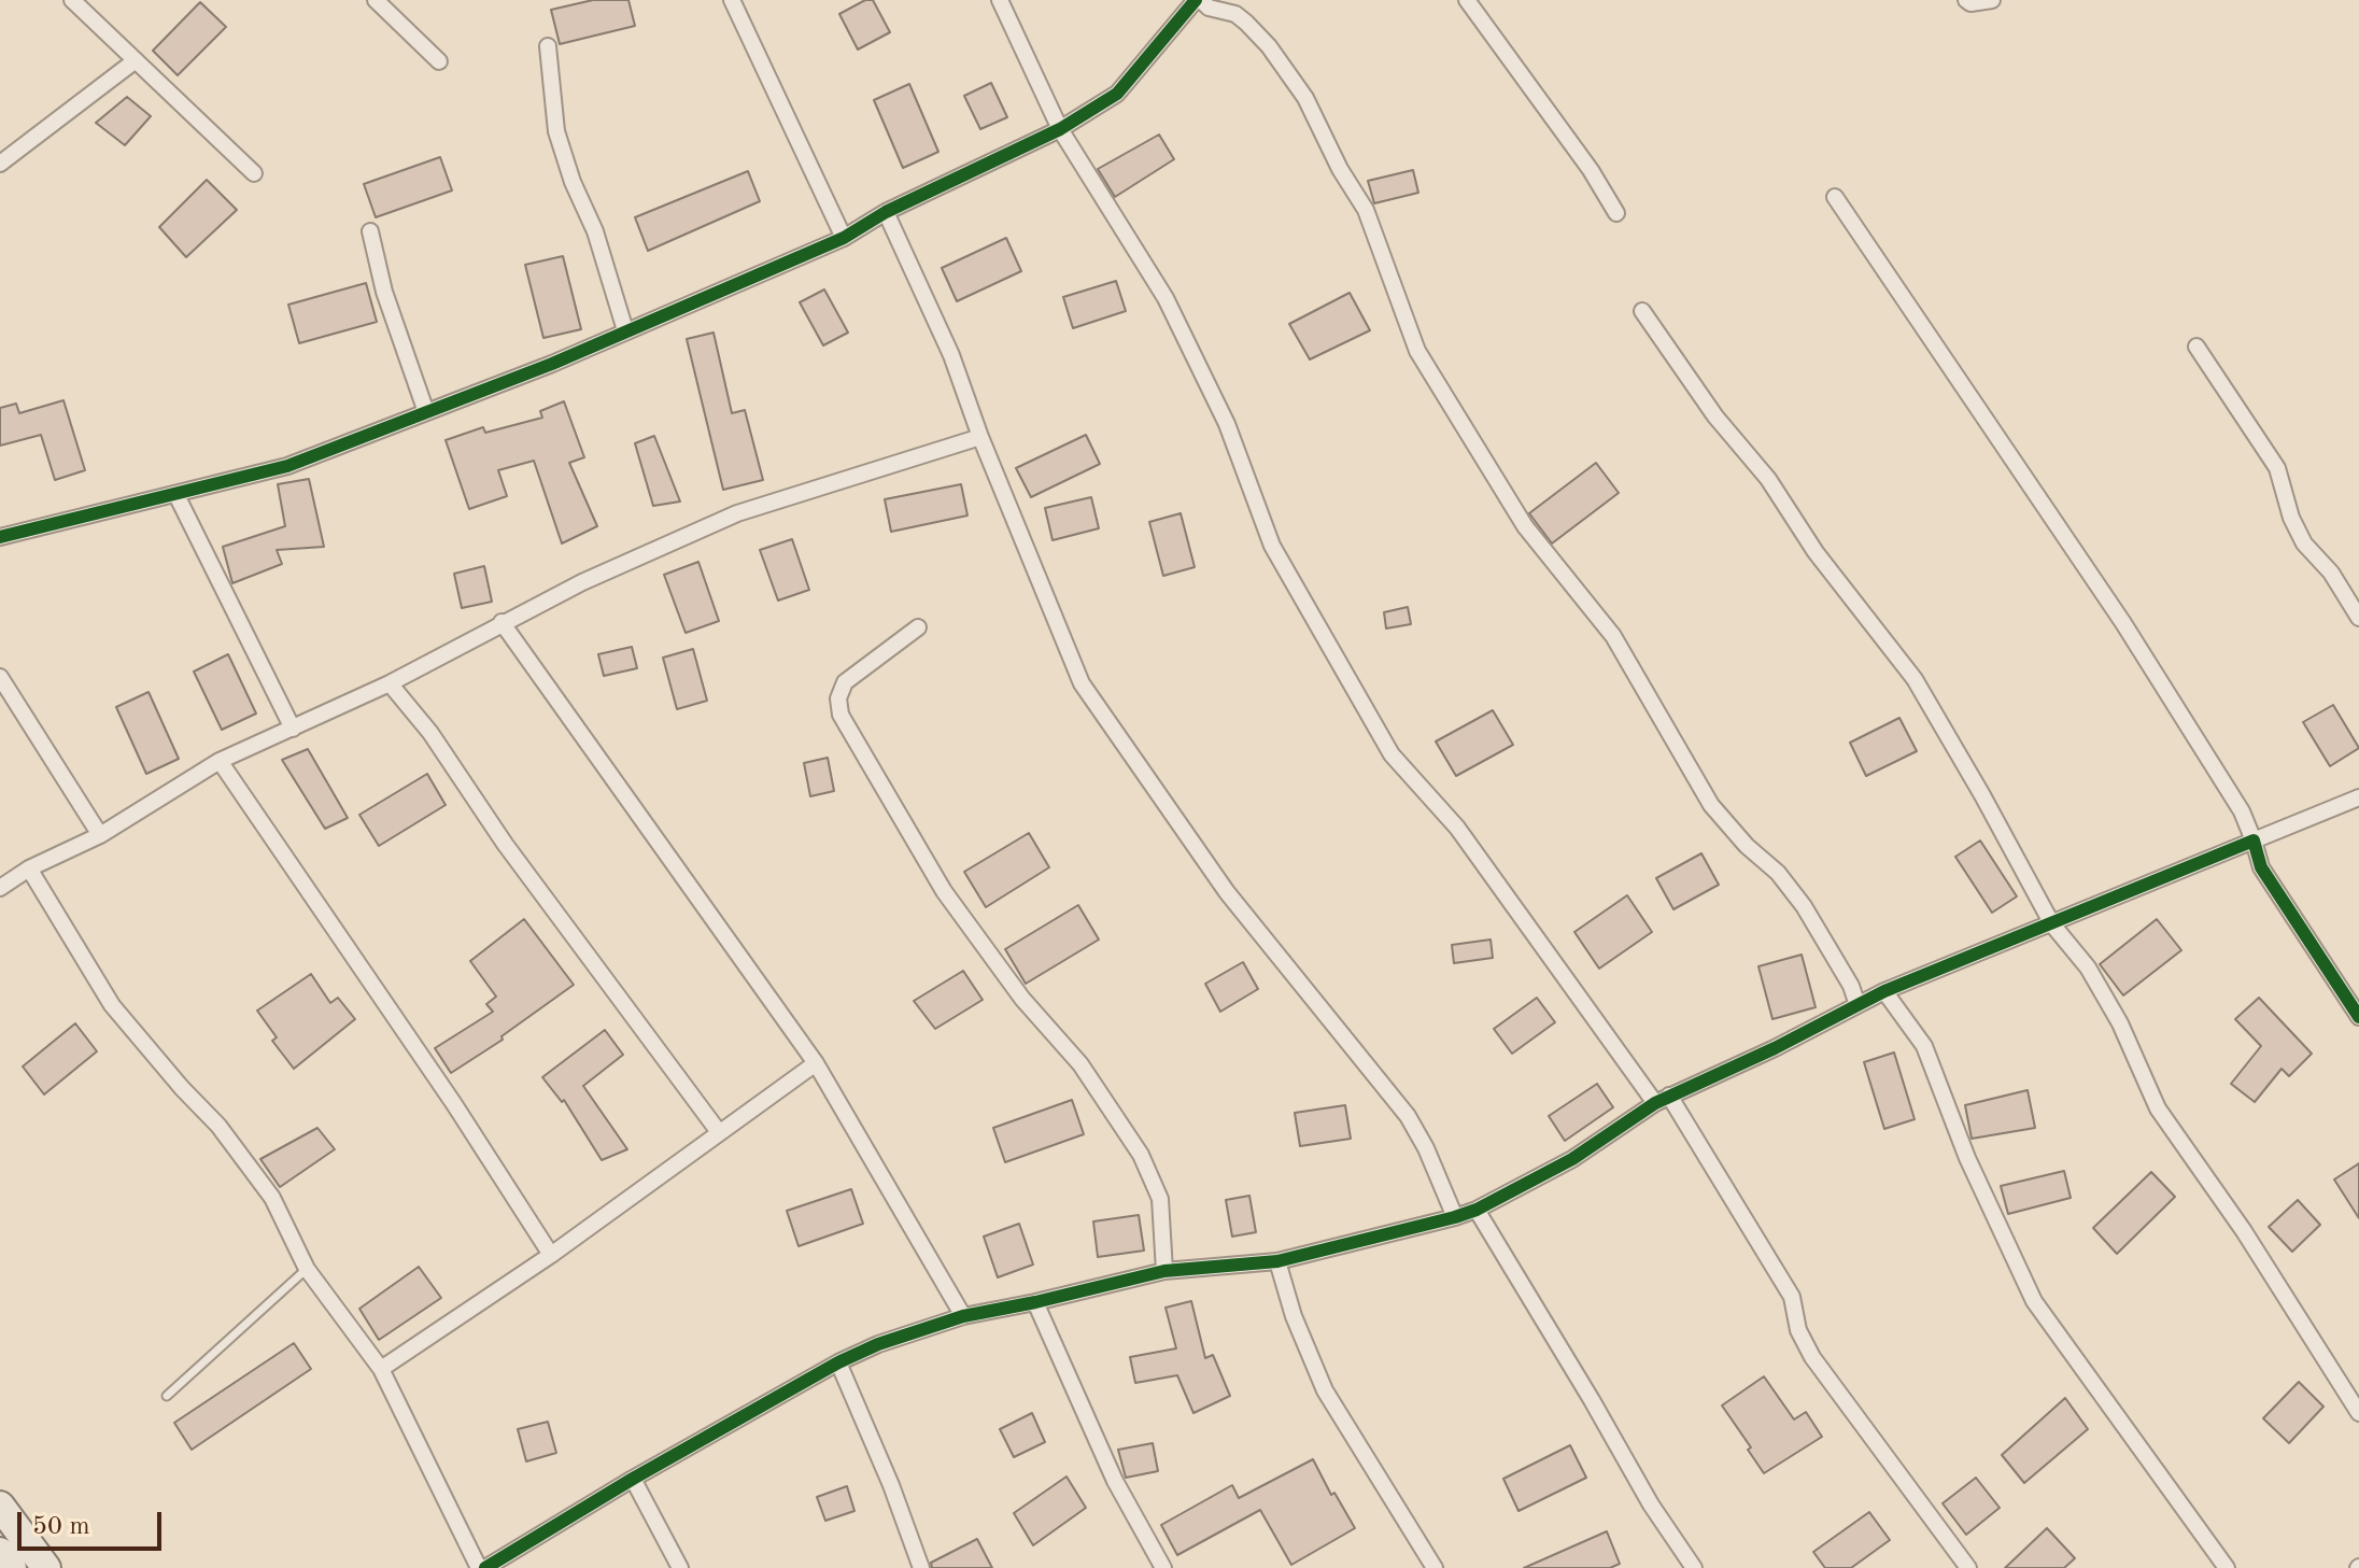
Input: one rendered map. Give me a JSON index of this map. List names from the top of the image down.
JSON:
{
  "scale_bar": "50 m"
}
